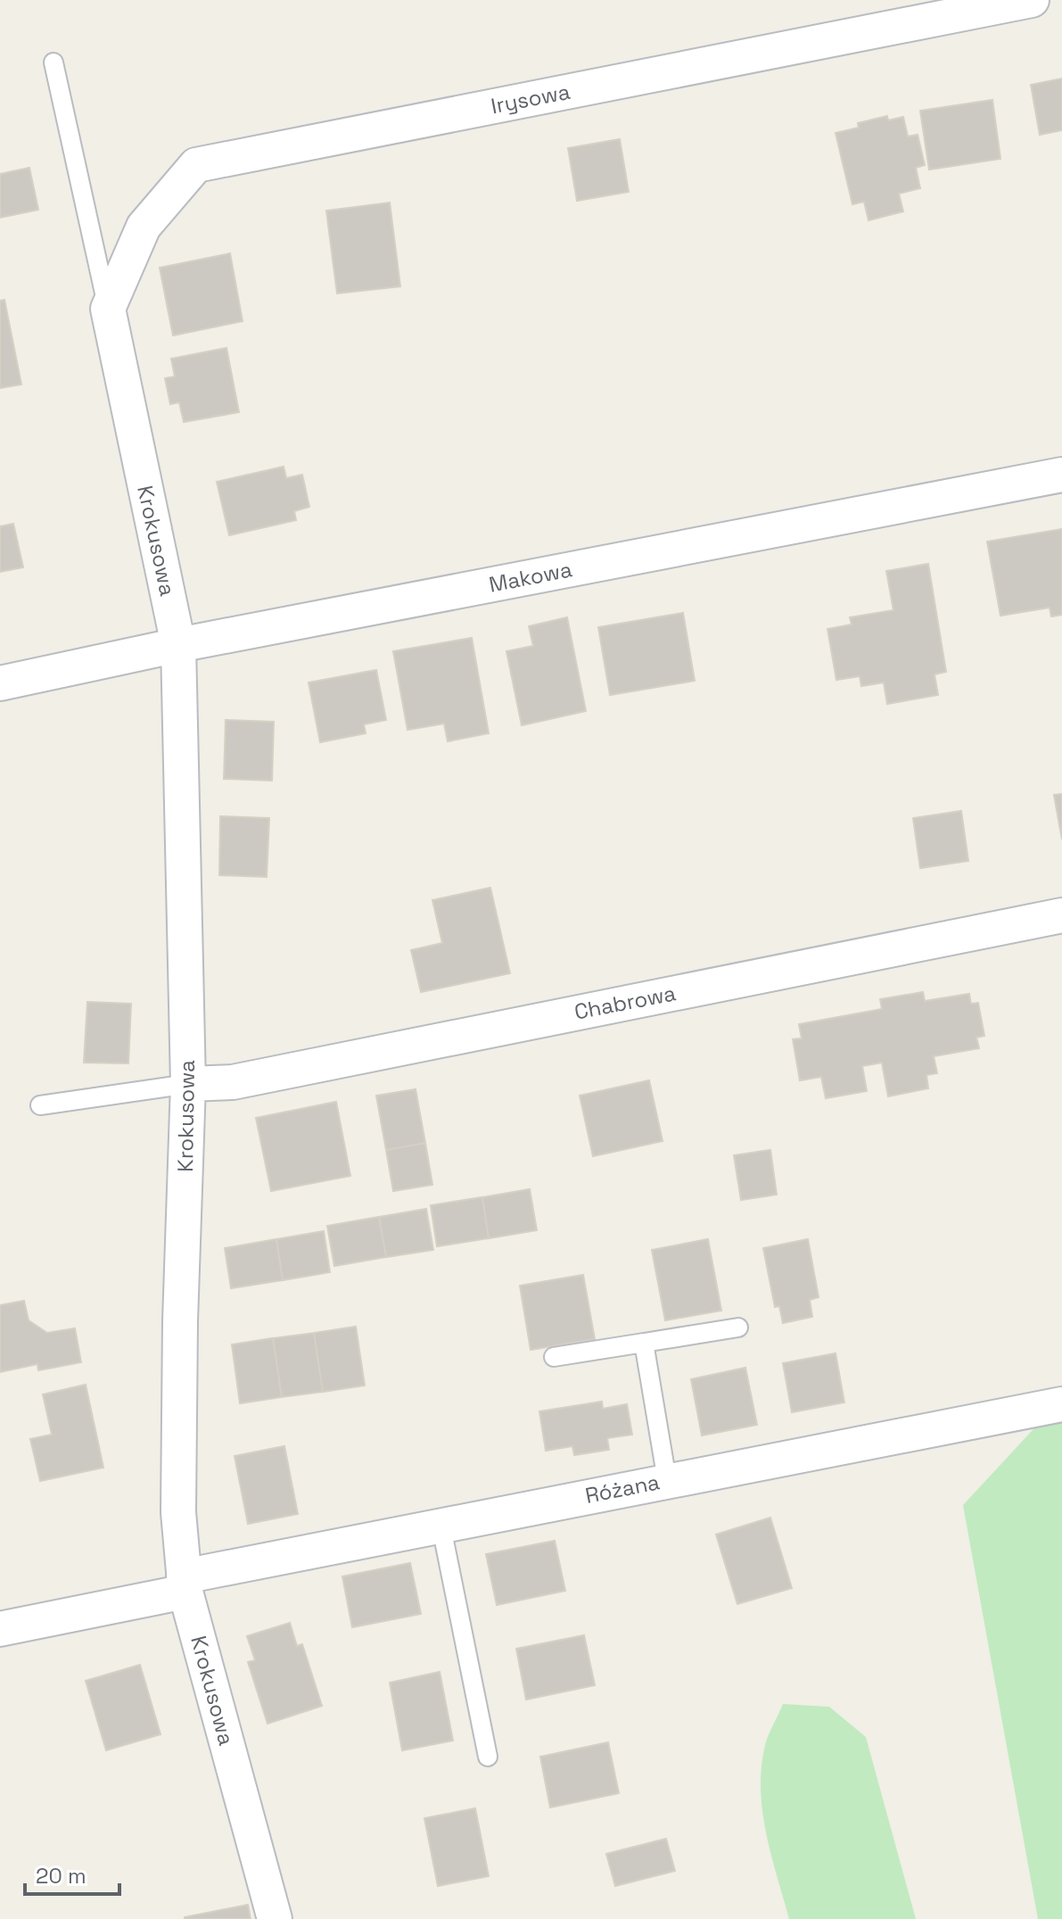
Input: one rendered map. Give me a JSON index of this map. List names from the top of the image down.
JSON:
{
  "streets": {
    "street": [
      "Irysowa",
      "Krokusowa",
      "Makowa",
      "Chabrowa",
      "Różana"
    ]
  },
  "crossings": [
    ["Irysowa", "Krokusowa"],
    ["Krokusowa", "Makowa"],
    ["Krokusowa", "Chabrowa"],
    ["Krokusowa", "Różana"]
  ],
  "scale_bar": "20 m"
}
